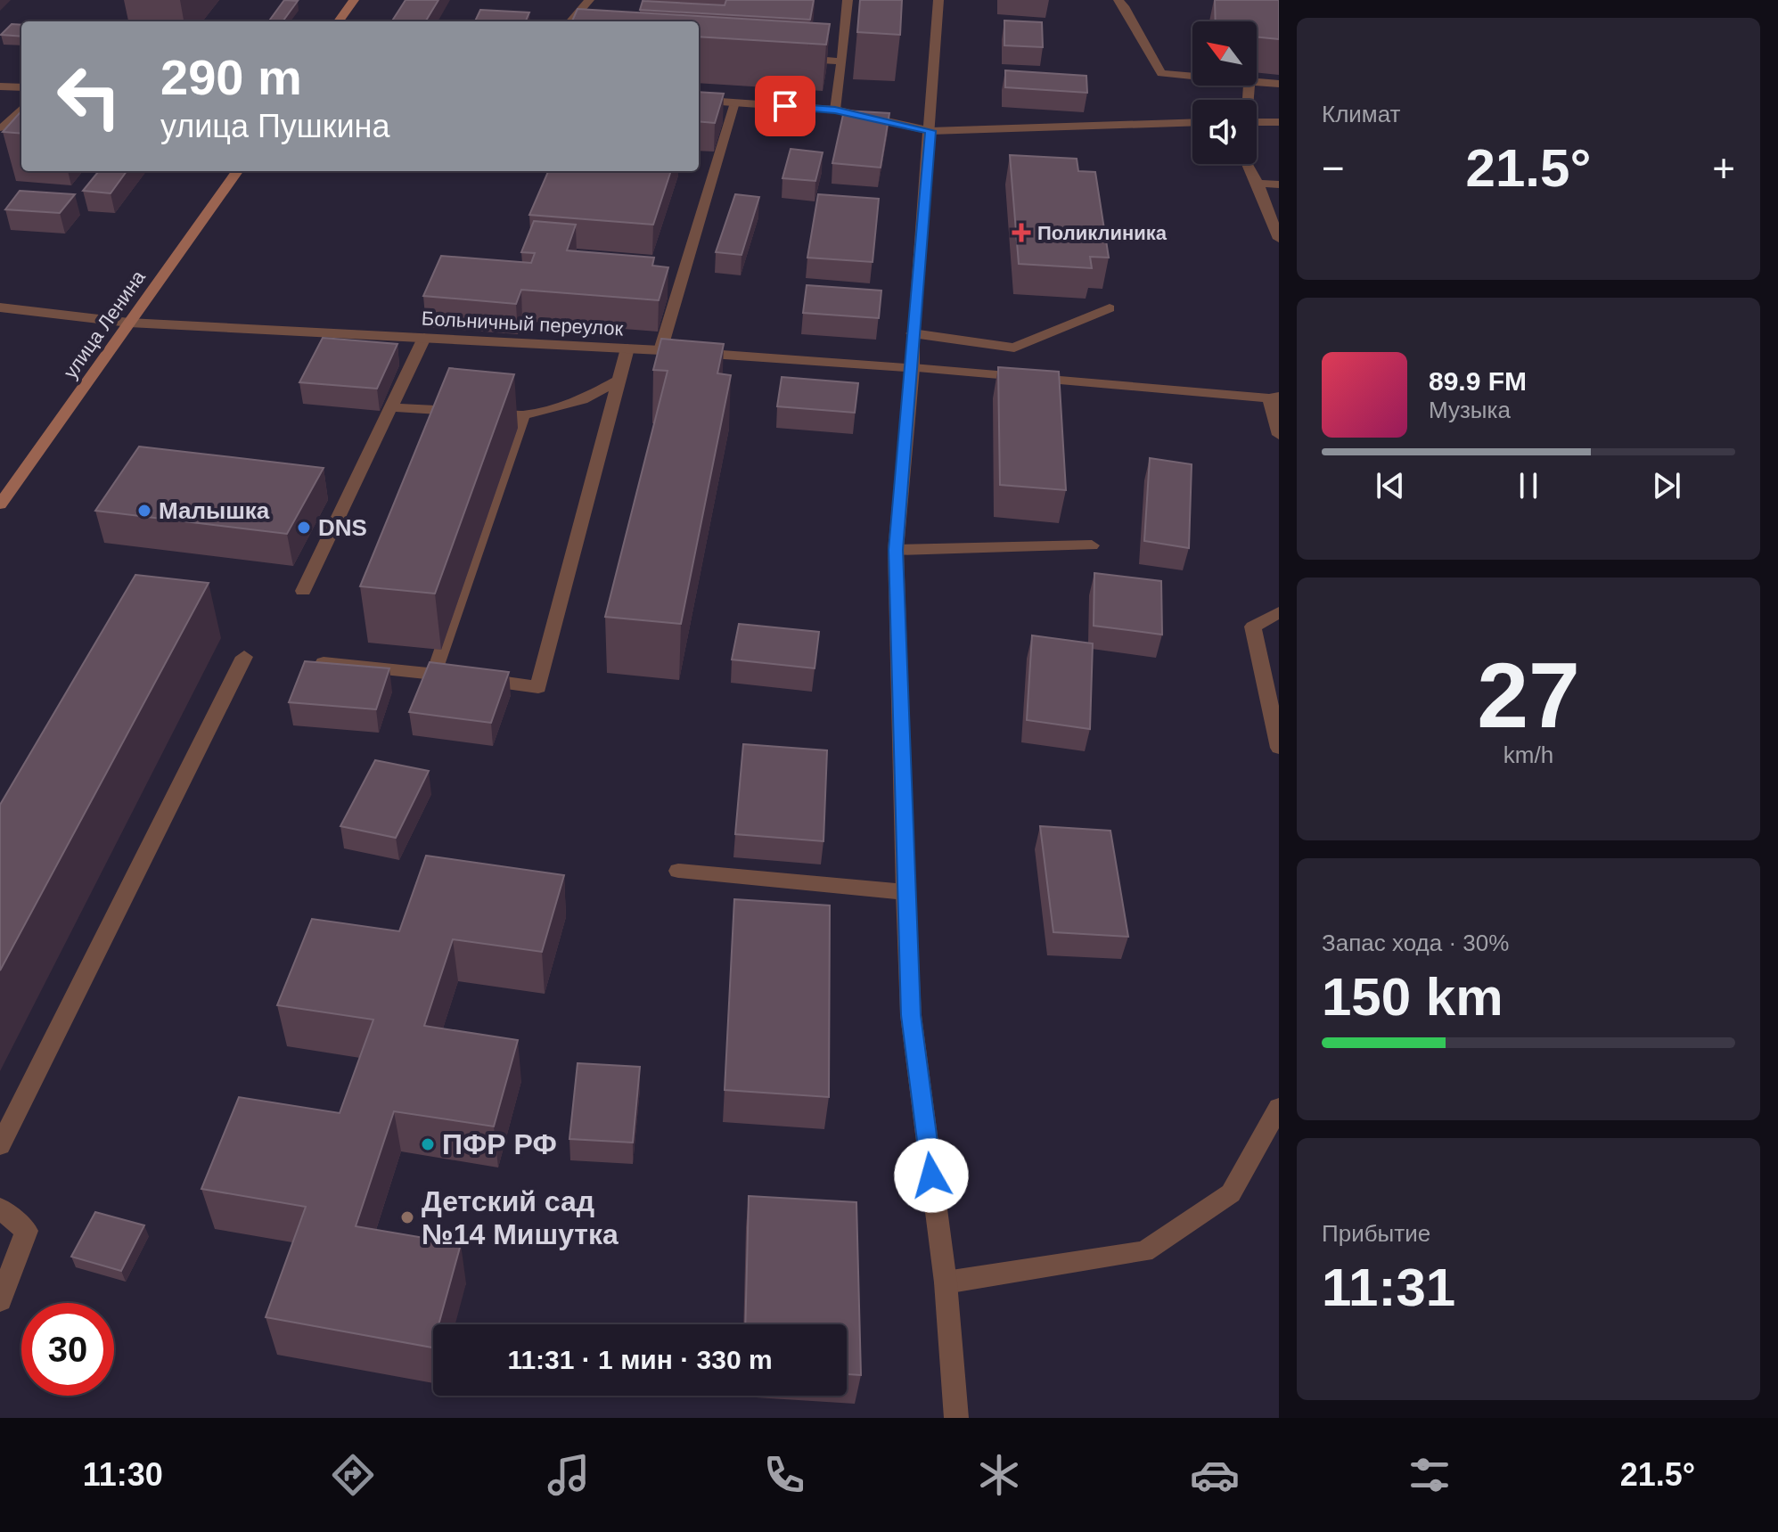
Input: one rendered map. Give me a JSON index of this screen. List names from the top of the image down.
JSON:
{
  "streets": {
    "main road": ["улица Ленина"],
    "street": ["Больничный переулок"]
  },
  "crossings": [
    ["Больничный переулок", "улица Ленина"]
  ],
  "places": {
    "health": ["Поликлиника"],
    "other": [
      "Малышка",
      "DNS",
      "ПФР РФ",
      "Детский сад №14 Мишутка"
    ]
  },
  "north": "top left",
  "page": {
    "tile": [
      "Климат",
      ["27", "km/h"],
      ["Запас хода · 30%", "150 km"],
      ["Прибытие", "11:31"]
    ],
    "turn": ["290 m", "улица Пушкина"],
    "heat": ["−", "21.5°", "+"],
    "song": ["89.9 FM", "Музыка"],
    "limit": "30",
    "trip": "11:31 · 1 мин · 330 m",
    "tabs": ["11:30", "21.5°"]
  }
}
